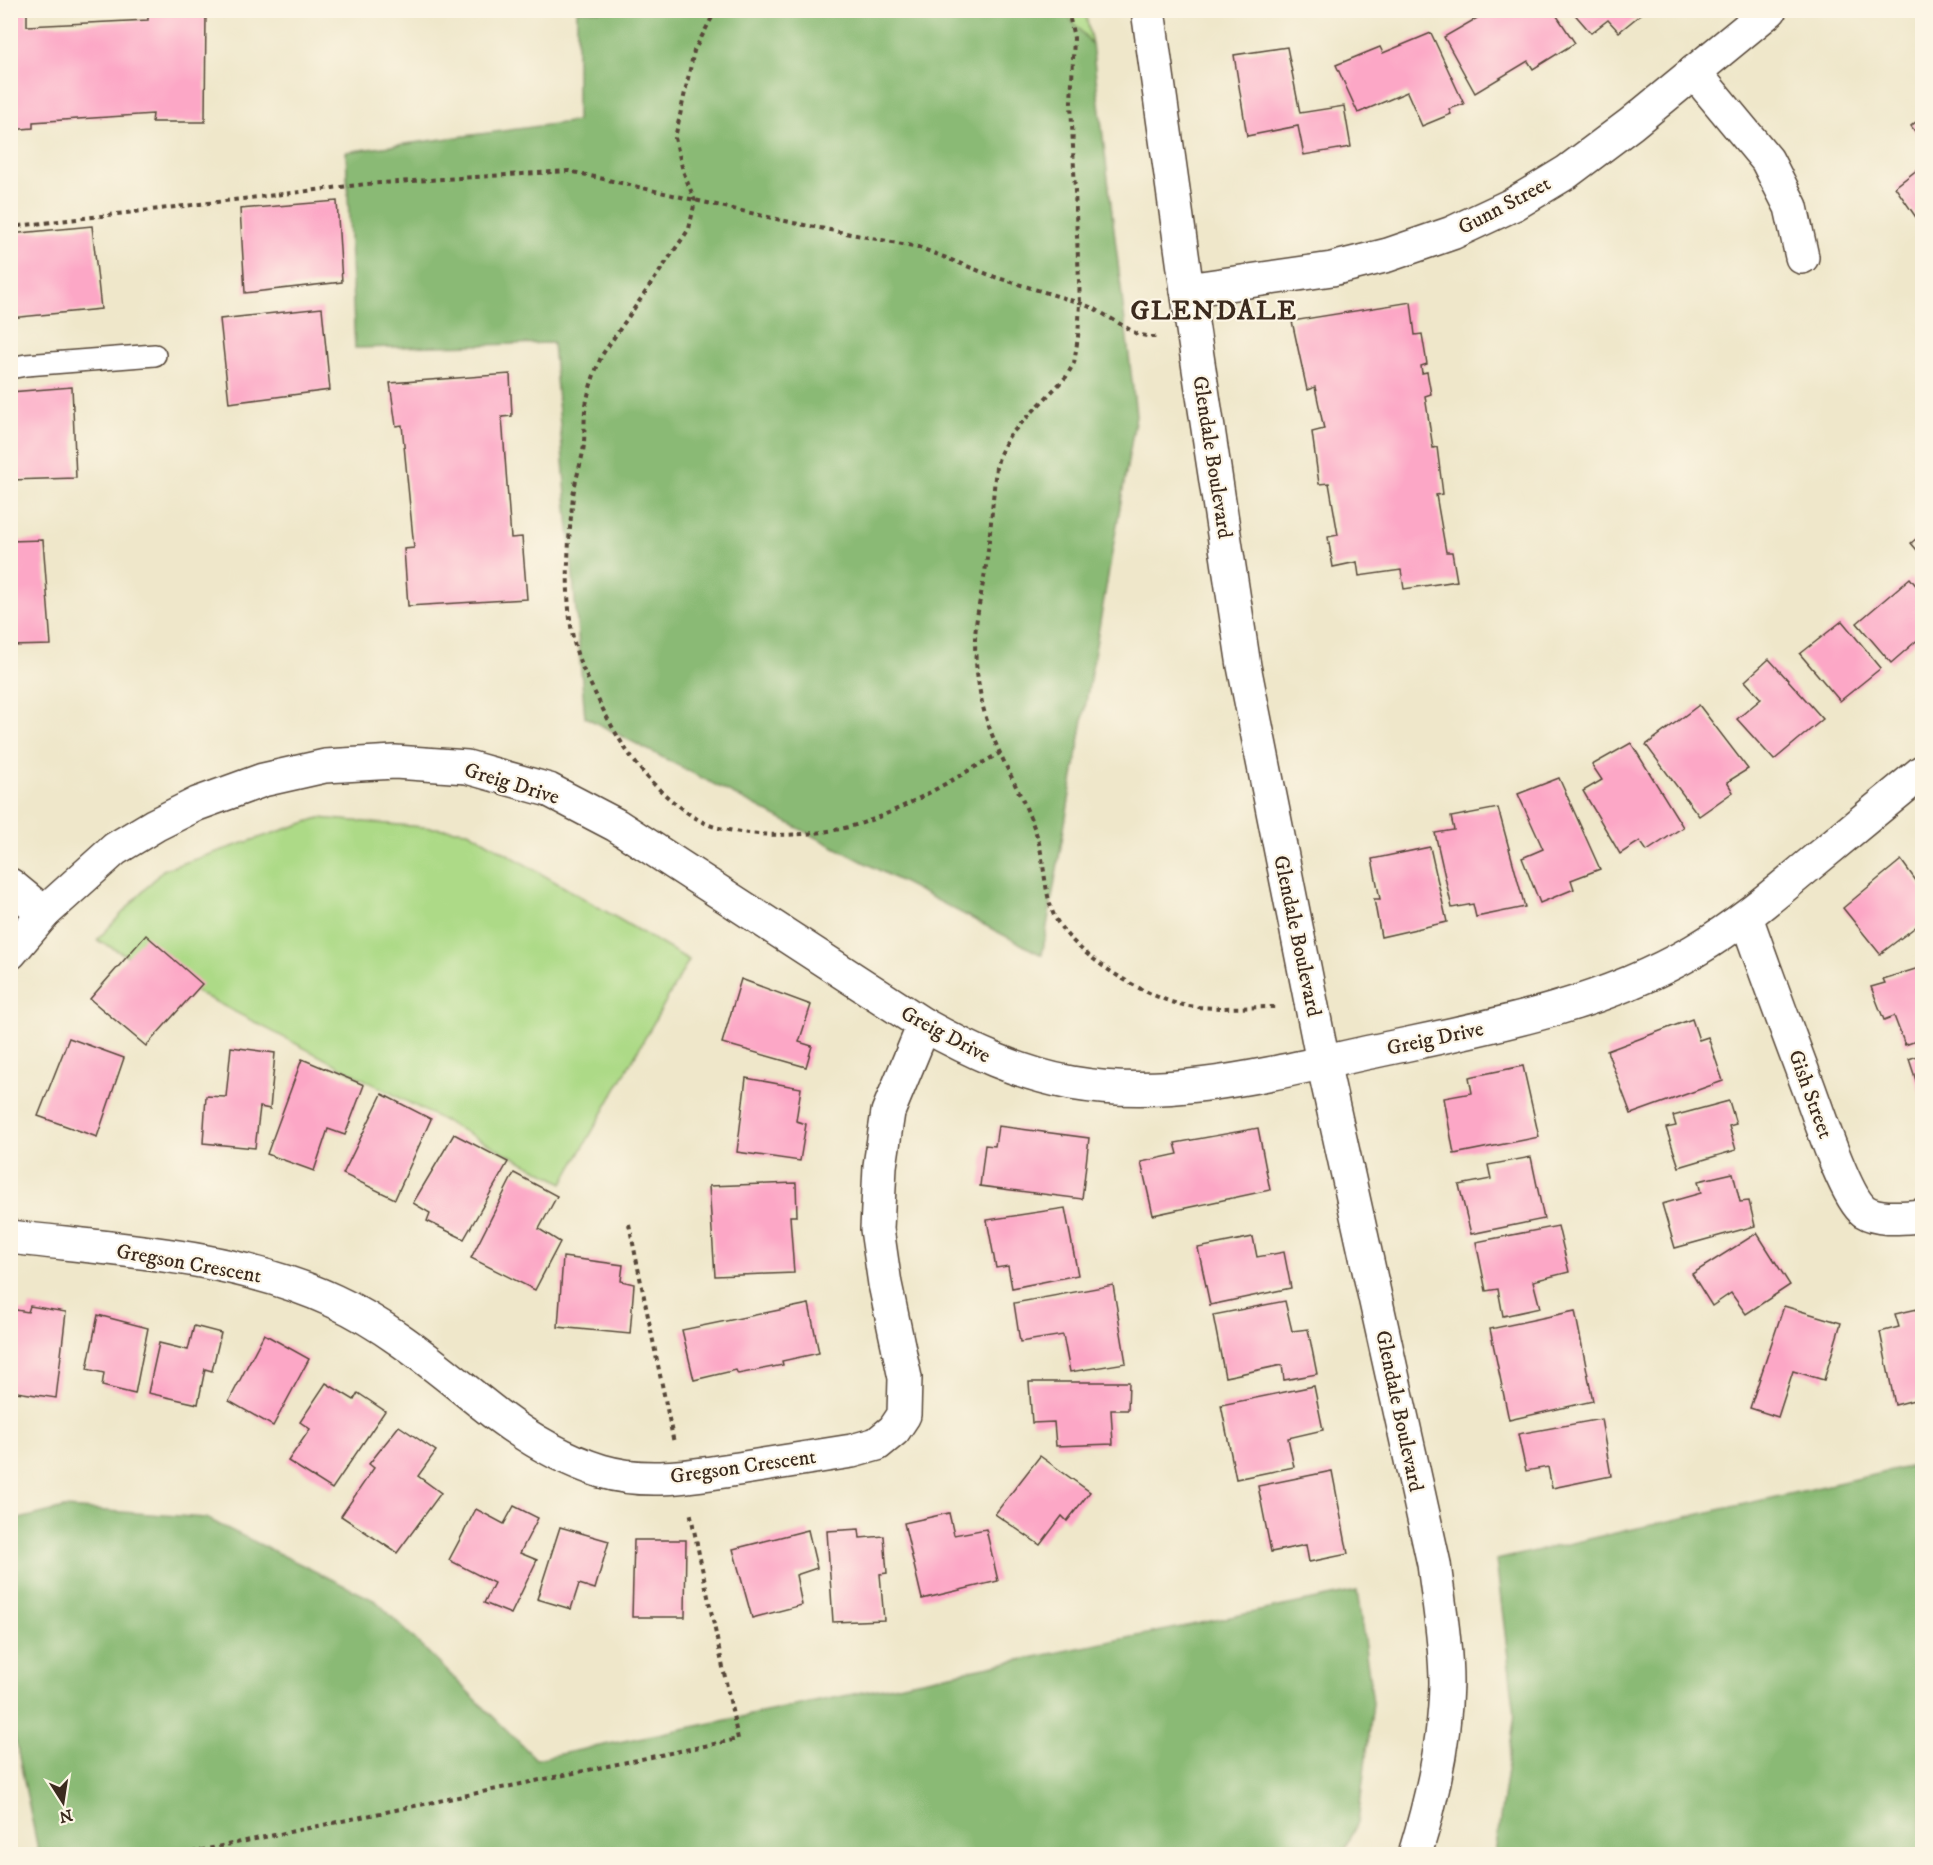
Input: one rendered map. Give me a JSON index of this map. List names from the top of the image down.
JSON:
{
  "streets": {
    "street": [
      "Gunn Street",
      "Glendale Boulevard",
      "Greig Drive",
      "Gish Street",
      "Gregson Crescent"
    ]
  },
  "crossings": [
    ["Gunn Street", "Glendale Boulevard"],
    ["Glendale Boulevard", "Greig Drive"],
    ["Greig Drive", "Gish Street"],
    ["Greig Drive", "Gregson Crescent"]
  ],
  "districts": ["GLENDALE"],
  "north": "bottom"
}
